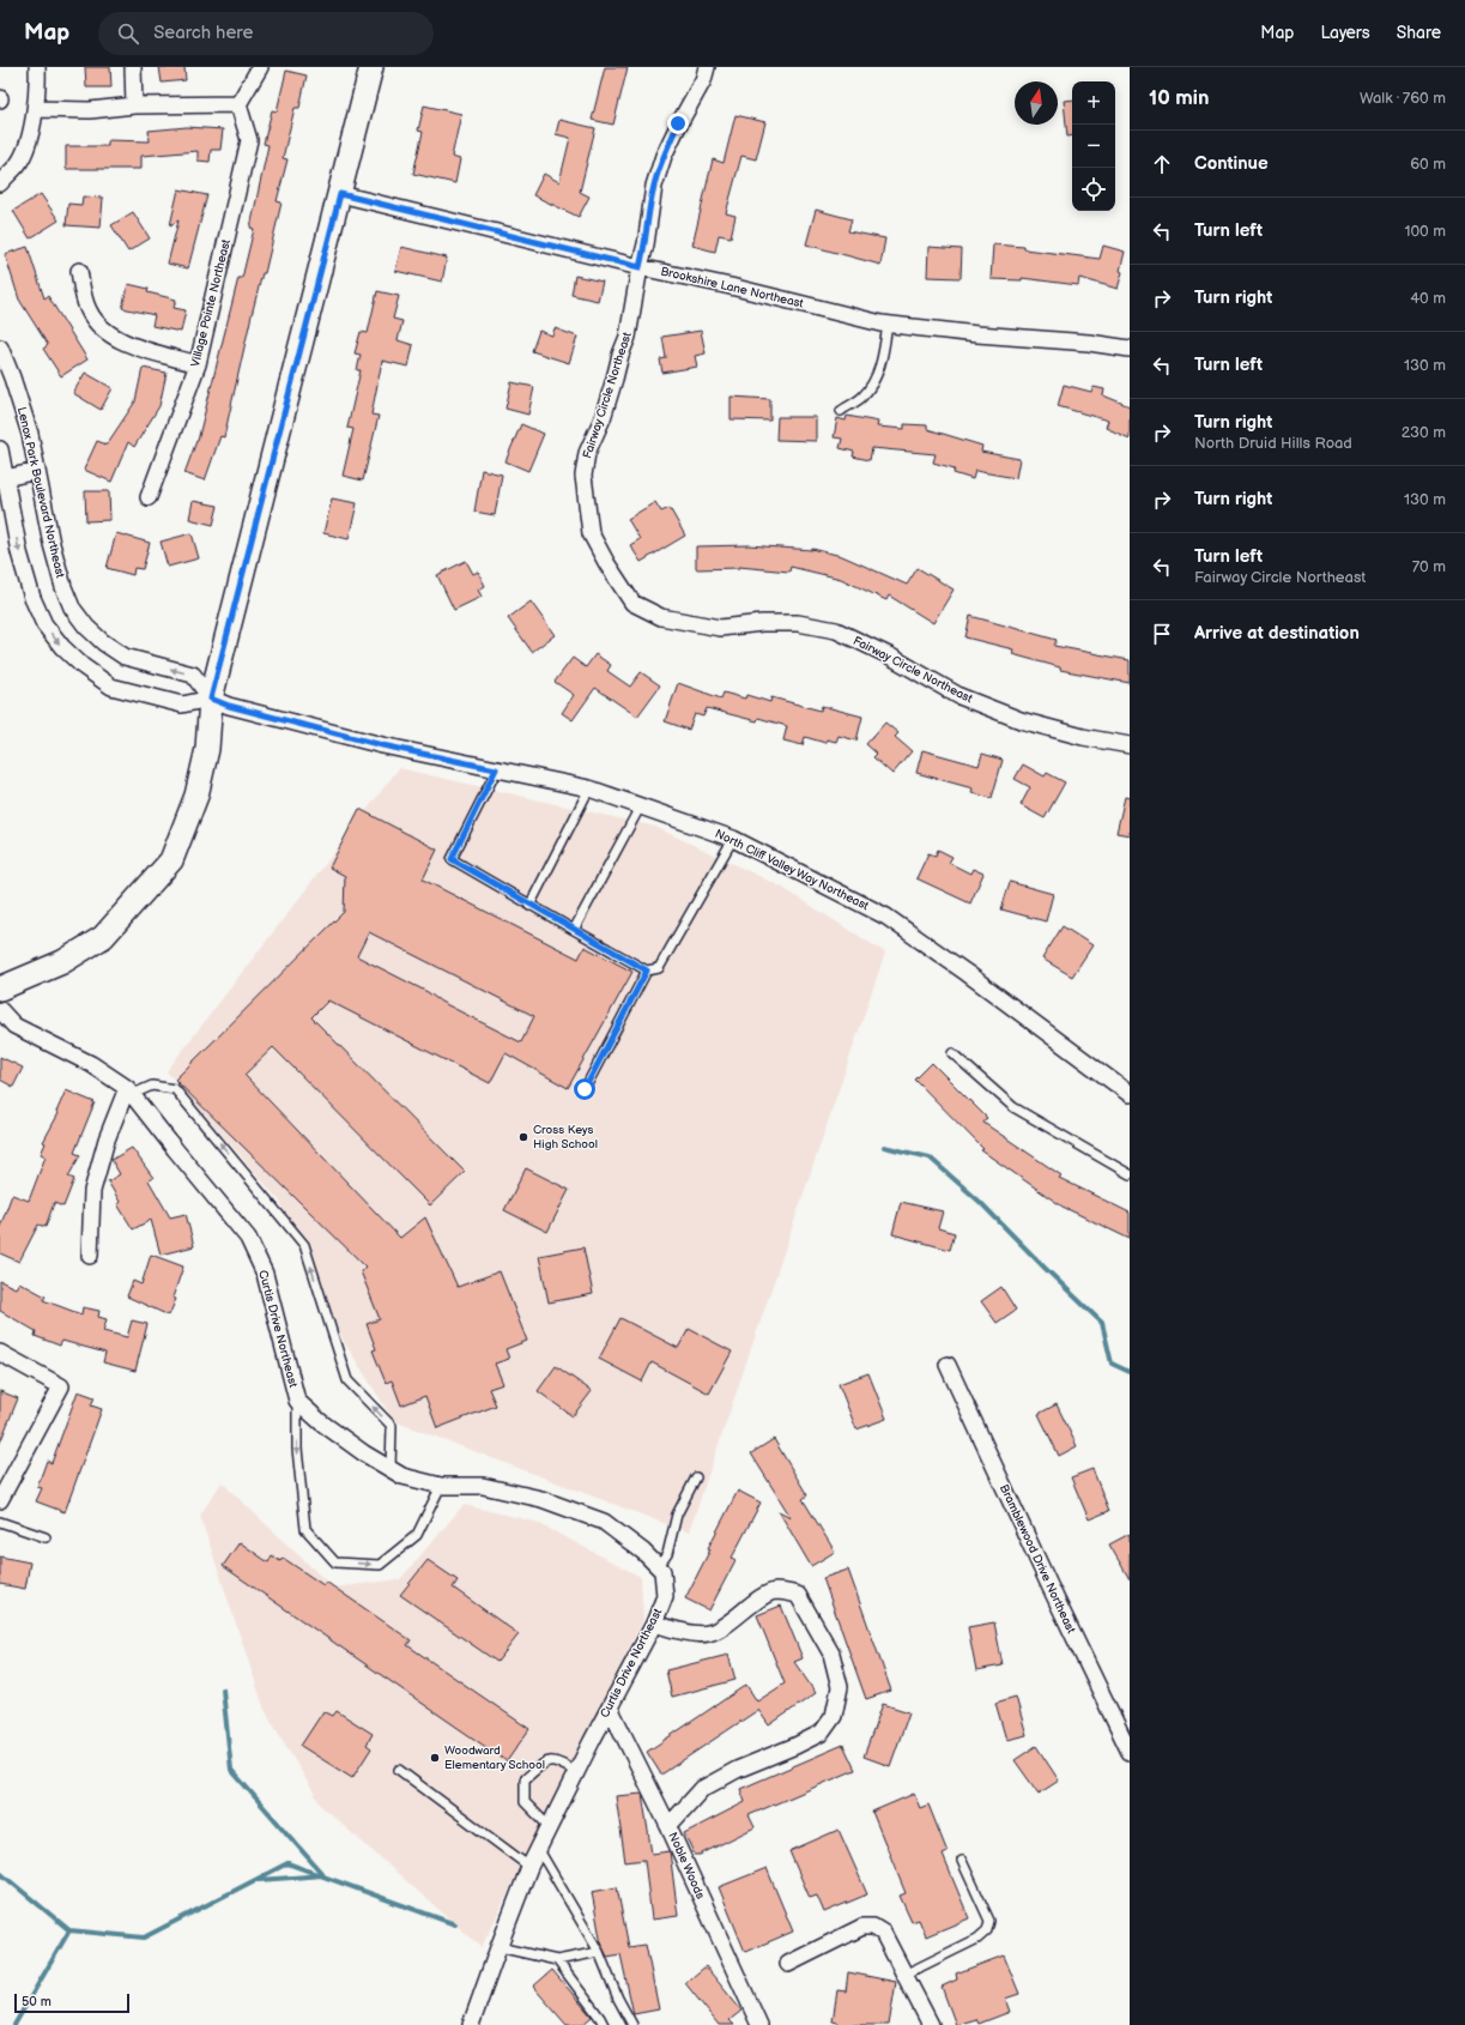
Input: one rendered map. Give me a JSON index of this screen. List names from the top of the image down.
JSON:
{
  "streets": {
    "street": [
      "Brookshire Lane Northeast",
      "Village Pointe Northeast",
      "Fairway Circle Northeast",
      "Lenox Park Boulevard Northeast",
      "North Cliff Valley Way Northeast",
      "Curtis Drive Northeast",
      "Bramblewood Drive Northeast",
      "Noble Woods"
    ]
  },
  "crossings": [
    ["Brookshire Lane Northeast", "Fairway Circle Northeast"],
    ["Lenox Park Boulevard Northeast", "North Cliff Valley Way Northeast"],
    ["Curtis Drive Northeast", "Noble Woods"]
  ],
  "one_way": ["Lenox Park Boulevard Northeast"],
  "places": ["Cross Keys High School", "Woodward Elementary School"],
  "scale_bar": "50 m",
  "north": "top",
  "page": {
    "header": "Map",
    "search": "Search here",
    "nav": ["Map", "Layers", "Share"],
    "heading": ["10 min", "Walk · 760 m"],
    "map_buttons": ["+", "−"],
    "list": [
      ["Continue", "60 m"],
      ["Turn left", "100 m"],
      ["Turn right", "40 m"],
      ["Turn left", "130 m"],
      ["Turn right", "North Druid Hills Road", "230 m"],
      ["Turn right", "130 m"],
      ["Turn left", "Fairway Circle Northeast", "70 m"],
      "Arrive at destination"
    ],
    "scale": "50 m"
  }
}
